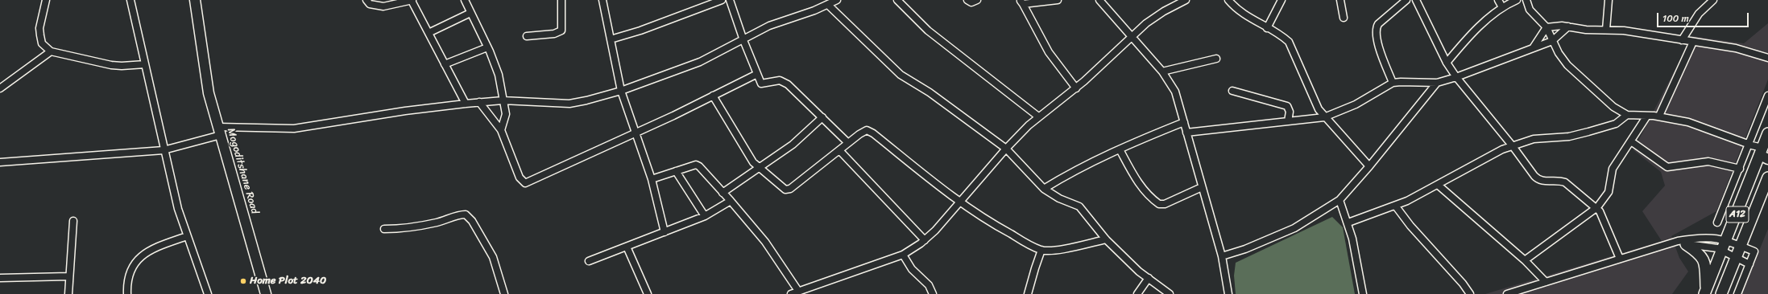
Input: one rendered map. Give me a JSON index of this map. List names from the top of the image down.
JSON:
{
  "streets": {
    "main road": ["Mogoditshane Road", "A12"]
  },
  "places": ["Home Plot 2040"],
  "scale_bar": "100 m"
}
